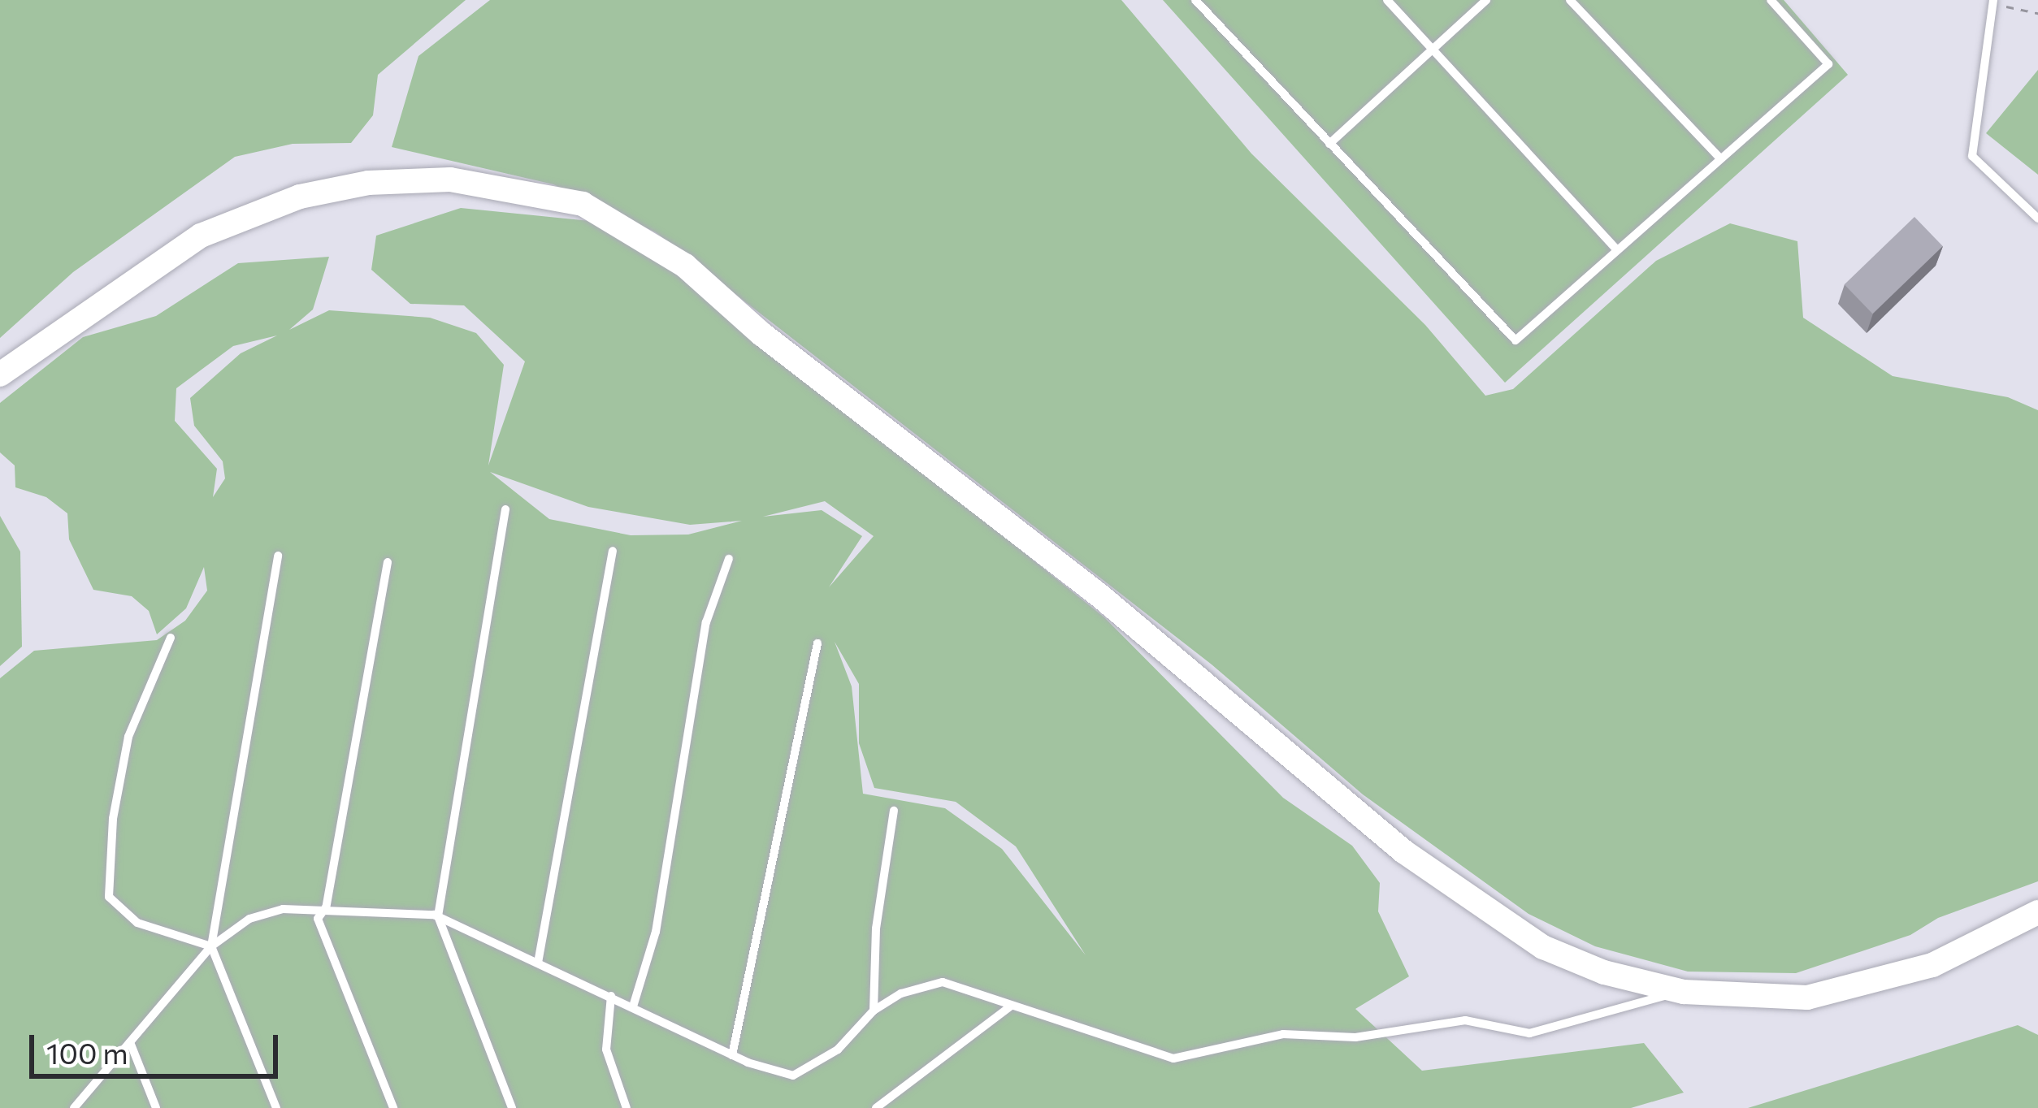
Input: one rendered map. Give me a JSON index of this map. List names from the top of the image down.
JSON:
{
  "scale_bar": "100 m"
}
